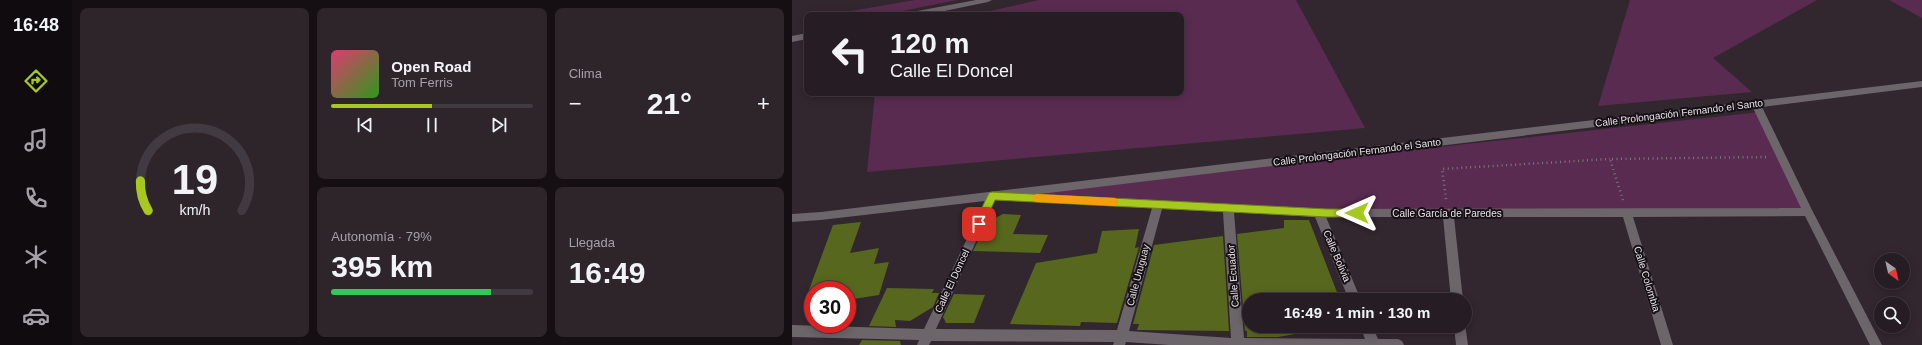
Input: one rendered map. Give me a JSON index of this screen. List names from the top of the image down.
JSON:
{
  "streets": {
    "street": [
      "Calle Prolongación Fernando el Santo",
      "Calle García de Paredes",
      "Calle Bolivia",
      "Calle Uruguay",
      "Calle Ecuador",
      "Calle Colombia",
      "Calle El Doncel"
    ]
  },
  "crossings": [
    ["Calle Prolongación Fernando el Santo", "Calle García de Paredes"],
    ["Calle Prolongación Fernando el Santo", "Calle El Doncel"],
    ["Calle García de Paredes", "Calle Bolivia"],
    ["Calle García de Paredes", "Calle Uruguay"],
    ["Calle García de Paredes", "Calle Ecuador"],
    ["Calle García de Paredes", "Calle Colombia"],
    ["Calle García de Paredes", "Calle El Doncel"]
  ],
  "north": "bottom right",
  "page": {
    "tabs": "16:48",
    "tile": [
      "Clima",
      ["Autonomía · 79%", "395 km"],
      ["Llegada", "16:49"]
    ],
    "turn": ["120 m", "Calle El Doncel"],
    "song": ["Open Road", "Tom Ferris"],
    "heat": ["−", "21°", "+"],
    "limit": "30",
    "trip": "16:49 · 1 min · 130 m",
    "gauge": ["19", "km/h"]
  }
}
